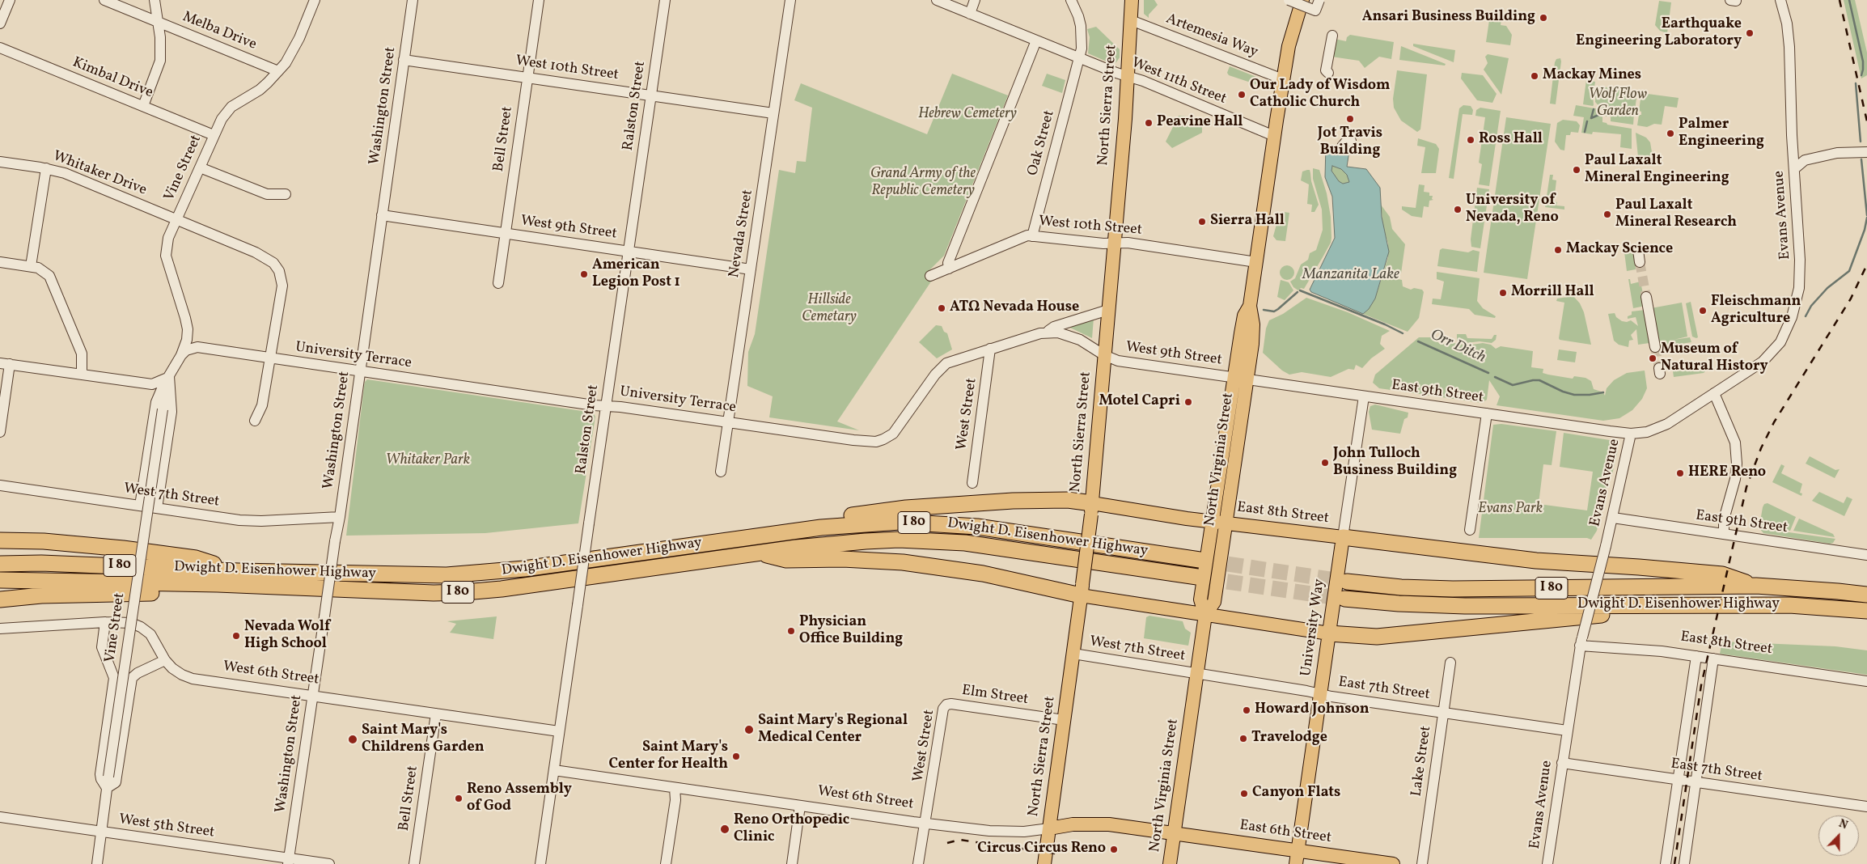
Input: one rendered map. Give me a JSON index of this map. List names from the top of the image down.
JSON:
{
  "streets": {
    "highway": ["I 80", "Dwight D. Eisenhower Highway"],
    "main road": [
      "North Sierra Street",
      "North Virginia Street",
      "East 8th Street",
      "University Way",
      "West 6th Street",
      "East 6th Street"
    ],
    "street": [
      "Melba Drive",
      "Artemesia Way",
      "West 10th Street",
      "Kimbal Drive",
      "West 11th Street",
      "Washington Street",
      "Ralston Street",
      "Bell Street",
      "Oak Street",
      "Vine Street",
      "Whitaker Drive",
      "Evans Avenue",
      "West 9th Street",
      "Nevada Street",
      "University Terrace",
      "East 9th Street",
      "West Street",
      "West 7th Street",
      "East 7th Street",
      "Elm Street",
      "Lake Street",
      "West 5th Street"
    ]
  },
  "crossings": [
    ["Melba Drive", "Vine Street"],
    ["Artemesia Way", "North Sierra Street"],
    ["Artemesia Way", "North Virginia Street"],
    ["West 10th Street", "North Sierra Street"],
    ["West 10th Street", "Washington Street"],
    ["West 10th Street", "Ralston Street"],
    ["West 10th Street", "Bell Street"],
    ["West 10th Street", "Oak Street"],
    ["West 10th Street", "Nevada Street"],
    ["West 10th Street", "North Virginia Street"],
    ["Kimbal Drive", "Vine Street"],
    ["West 11th Street", "North Sierra Street"],
    ["West 11th Street", "Oak Street"],
    ["West 11th Street", "North Virginia Street"],
    ["North Sierra Street", "West 9th Street"],
    ["North Sierra Street", "University Terrace"],
    ["North Sierra Street", "West 7th Street"],
    ["North Sierra Street", "East 8th Street"],
    ["North Sierra Street", "West 6th Street"],
    ["North Sierra Street", "Elm Street"],
    ["Washington Street", "West 9th Street"],
    ["Washington Street", "University Terrace"],
    ["Washington Street", "West 7th Street"],
    ["Washington Street", "West 6th Street"],
    ["Washington Street", "West 5th Street"],
    ["Ralston Street", "West 9th Street"],
    ["Ralston Street", "University Terrace"],
    ["Ralston Street", "West 6th Street"],
    ["Bell Street", "West 9th Street"],
    ["Bell Street", "West 6th Street"],
    ["Vine Street", "Whitaker Drive"],
    ["Vine Street", "University Terrace"],
    ["Vine Street", "West 7th Street"],
    ["Vine Street", "West 6th Street"],
    ["Vine Street", "West 5th Street"],
    ["Whitaker Drive", "University Terrace"],
    ["Evans Avenue", "East 9th Street"],
    ["Evans Avenue", "East 8th Street"],
    ["Evans Avenue", "East 7th Street"],
    ["West 9th Street", "Nevada Street"],
    ["West 9th Street", "University Terrace"],
    ["West 9th Street", "East 9th Street"],
    ["West 9th Street", "North Virginia Street"],
    ["Nevada Street", "University Terrace"],
    ["University Terrace", "West Street"],
    ["East 9th Street", "North Virginia Street"],
    ["East 9th Street", "University Way"],
    ["West Street", "West 6th Street"],
    ["West Street", "Elm Street"],
    ["North Virginia Street", "West 7th Street"],
    ["North Virginia Street", "East 8th Street"],
    ["North Virginia Street", "West 6th Street"],
    ["North Virginia Street", "East 7th Street"],
    ["North Virginia Street", "East 6th Street"],
    ["West 7th Street", "East 7th Street"],
    ["East 8th Street", "University Way"],
    ["University Way", "East 7th Street"],
    ["University Way", "East 6th Street"],
    ["West 6th Street", "East 6th Street"],
    ["East 7th Street", "Lake Street"]
  ],
  "water": ["Manzanita Lake", "Orr Ditch"],
  "parks": [
    "Wolf Flow Garden",
    "Hebrew Cemetery",
    "Grand Army of the Republic Cemetery",
    "Hillside Cemetary",
    "Whitaker Park",
    "Evans Park"
  ],
  "places": [
    "Ansari Business Building",
    "Earthquake Engineering Laboratory",
    "Mackay Mines",
    "Our Lady of Wisdom Catholic Church",
    "Jot Travis Building",
    "Peavine Hall",
    "Palmer Engineering",
    "Ross Hall",
    "Paul Laxalt Mineral Engineering",
    "University of Nevada, Reno",
    "Paul Laxalt Mineral Research",
    "Sierra Hall",
    "Mackay Science",
    "American Legion Post 1",
    "Morrill Hall",
    "ΑΤΩ Nevada House",
    "Fleischmann Agriculture",
    "Museum of Natural History",
    "Motel Capri",
    "John Tulloch Business Building",
    "HERE Reno",
    "Physician Office Building",
    "Nevada Wolf High School",
    "Howard Johnson",
    "Saint Mary's Regional Medical Center",
    "Travelodge",
    "Saint Mary's Childrens Garden",
    "Saint Mary's Center for Health",
    "Canyon Flats",
    "Reno Assembly of God",
    "Reno Orthopedic Clinic",
    "Circus Circus Reno"
  ],
  "north": "top"
}
